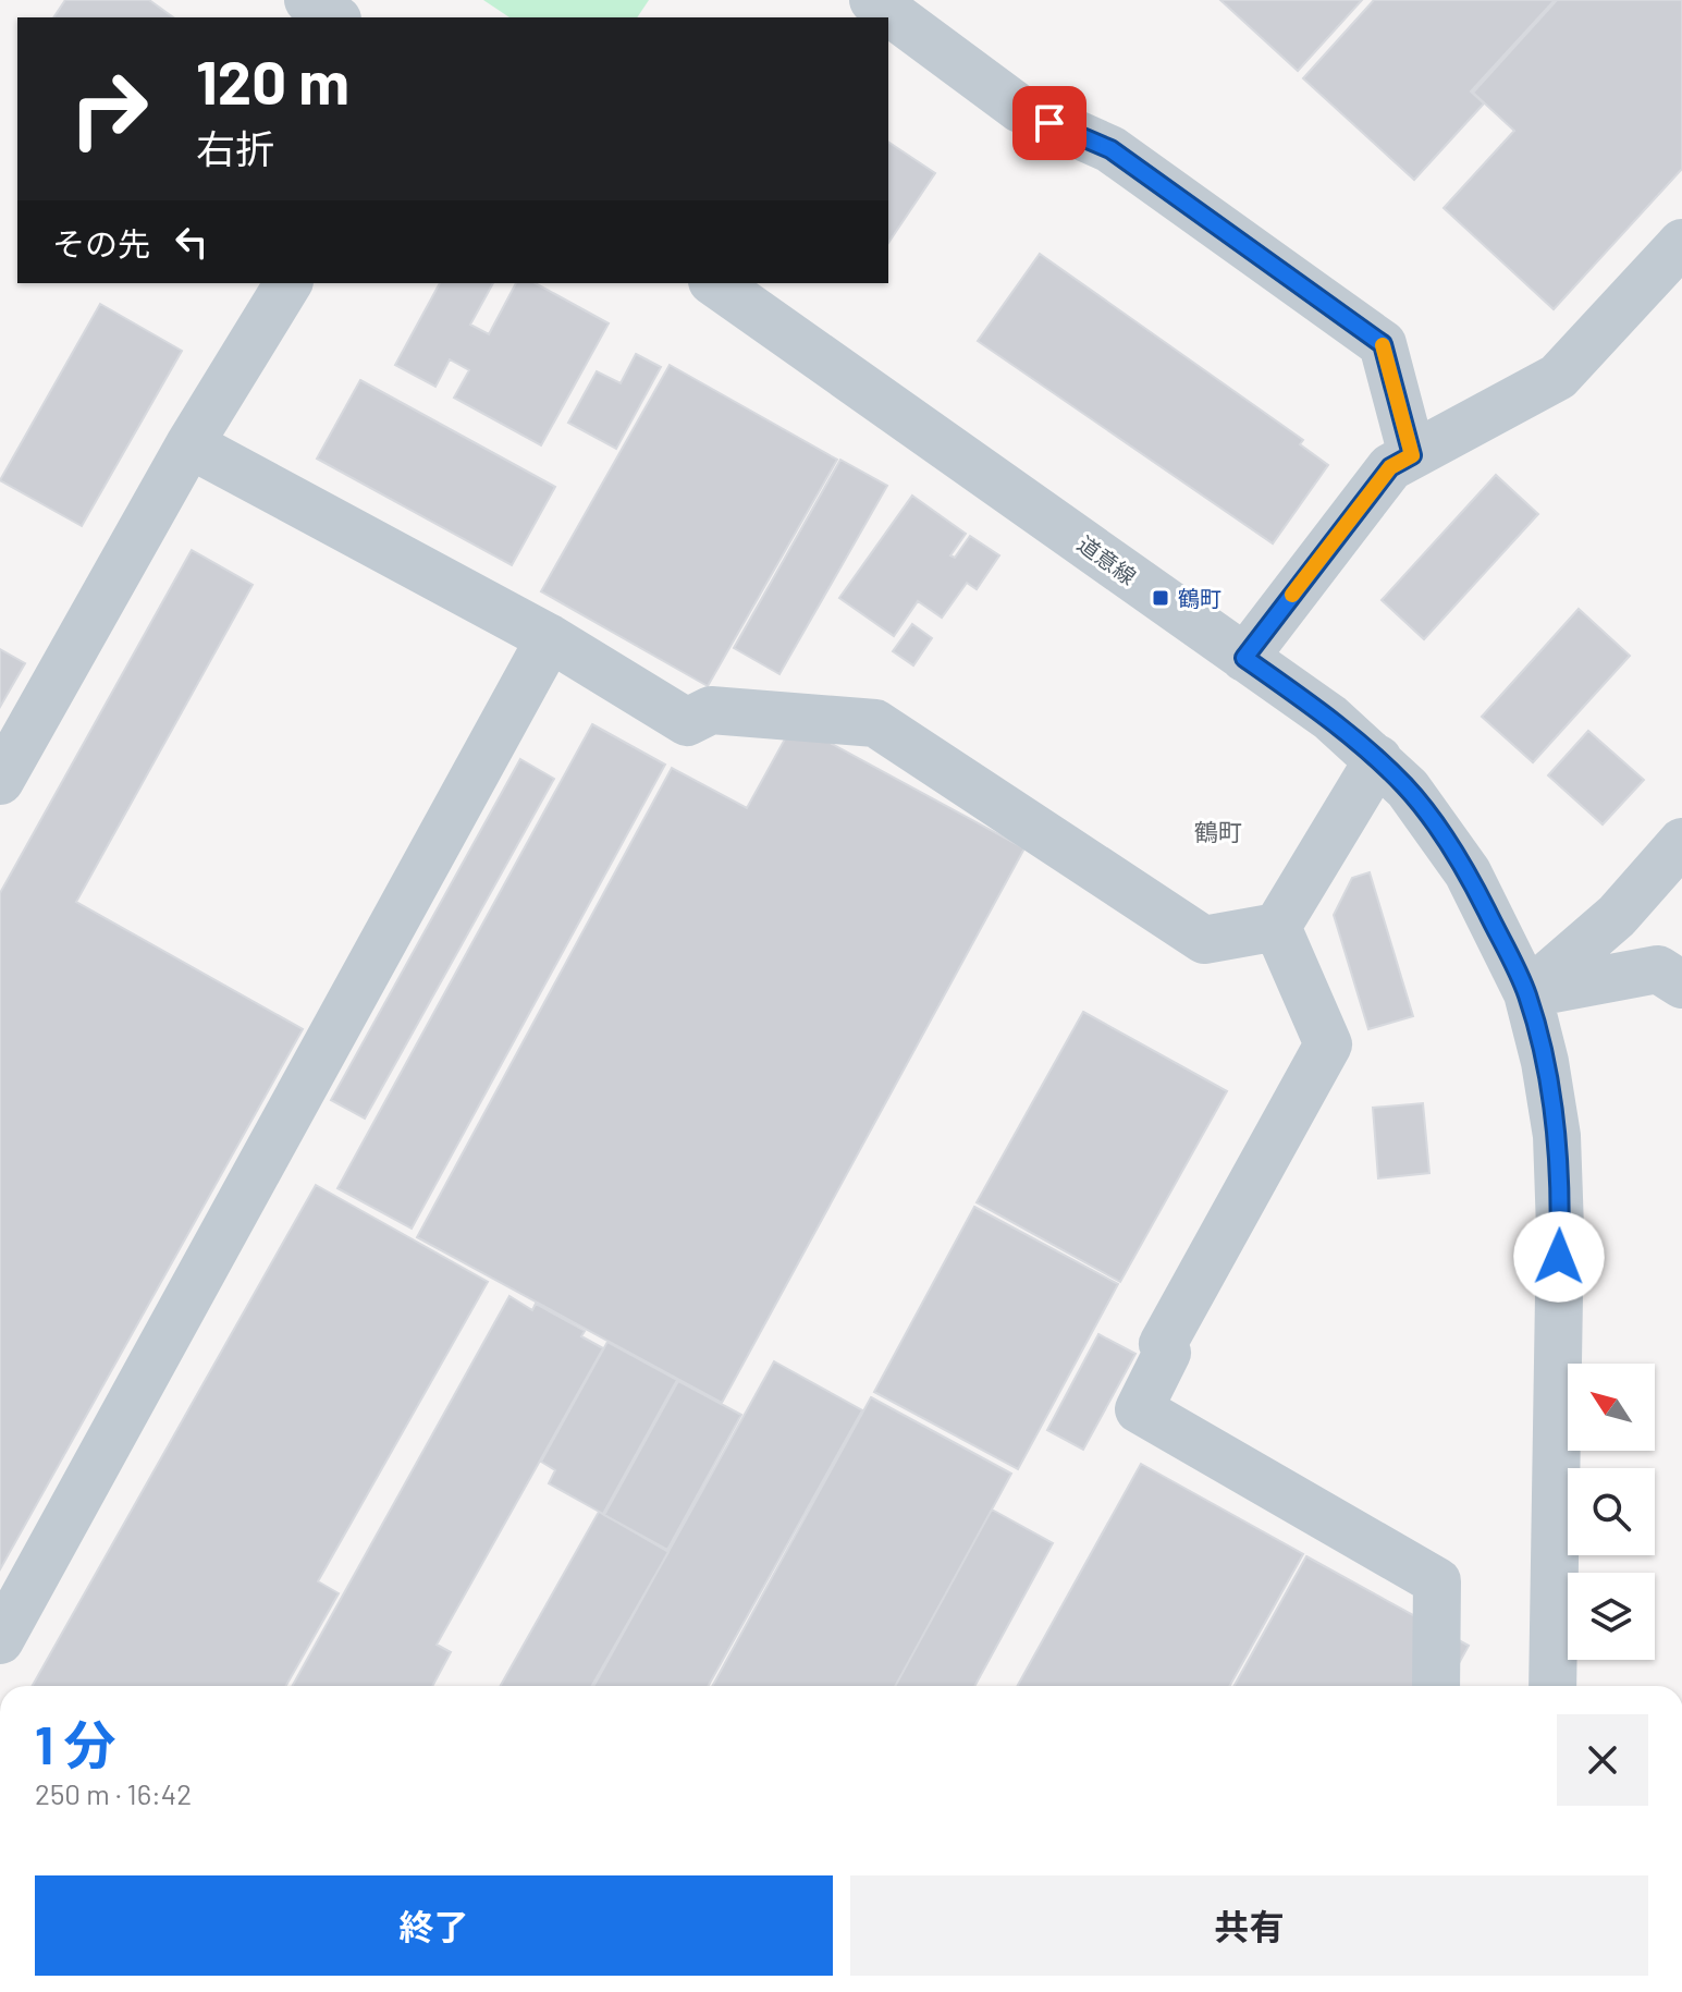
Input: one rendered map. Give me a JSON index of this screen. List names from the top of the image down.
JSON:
{
  "streets": {
    "street": ["道意線"]
  },
  "districts": ["鶴町"],
  "places": {
    "transit": ["鶴町"]
  },
  "north": "top left",
  "page": {
    "turn": ["120 m", "右折"],
    "then": "その先",
    "heading": ["1 分", "250 m · 16:42"],
    "buttons": ["終了", "共有"]
  }
}
